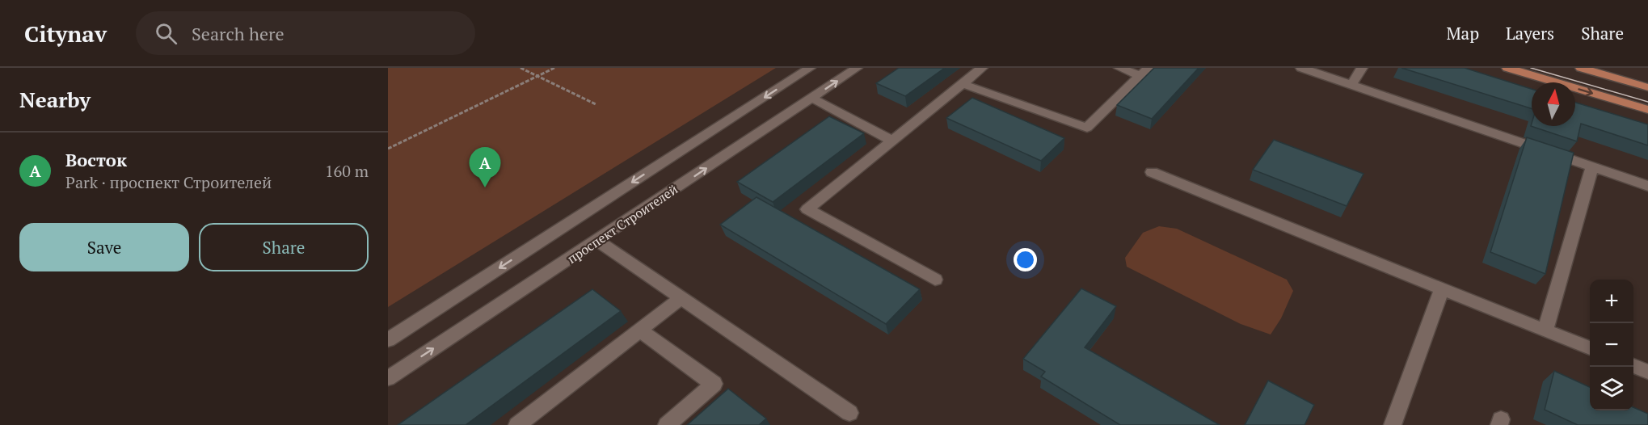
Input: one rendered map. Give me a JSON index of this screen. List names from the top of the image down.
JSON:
{
  "streets": {
    "street": ["проспект Строителей"]
  },
  "north": "top",
  "page": {
    "header": "Citynav",
    "search": "Search here",
    "nav": ["Map", "Layers", "Share"],
    "heading": "Nearby",
    "list": [
      {
        "mark": "A",
        "name": "Восток",
        "note": "Park · проспект Строителей",
        "value": "160 m"
      }
    ],
    "pins": "A",
    "buttons": ["Save", "Share"],
    "map_buttons": ["+", "−"]
  }
}
